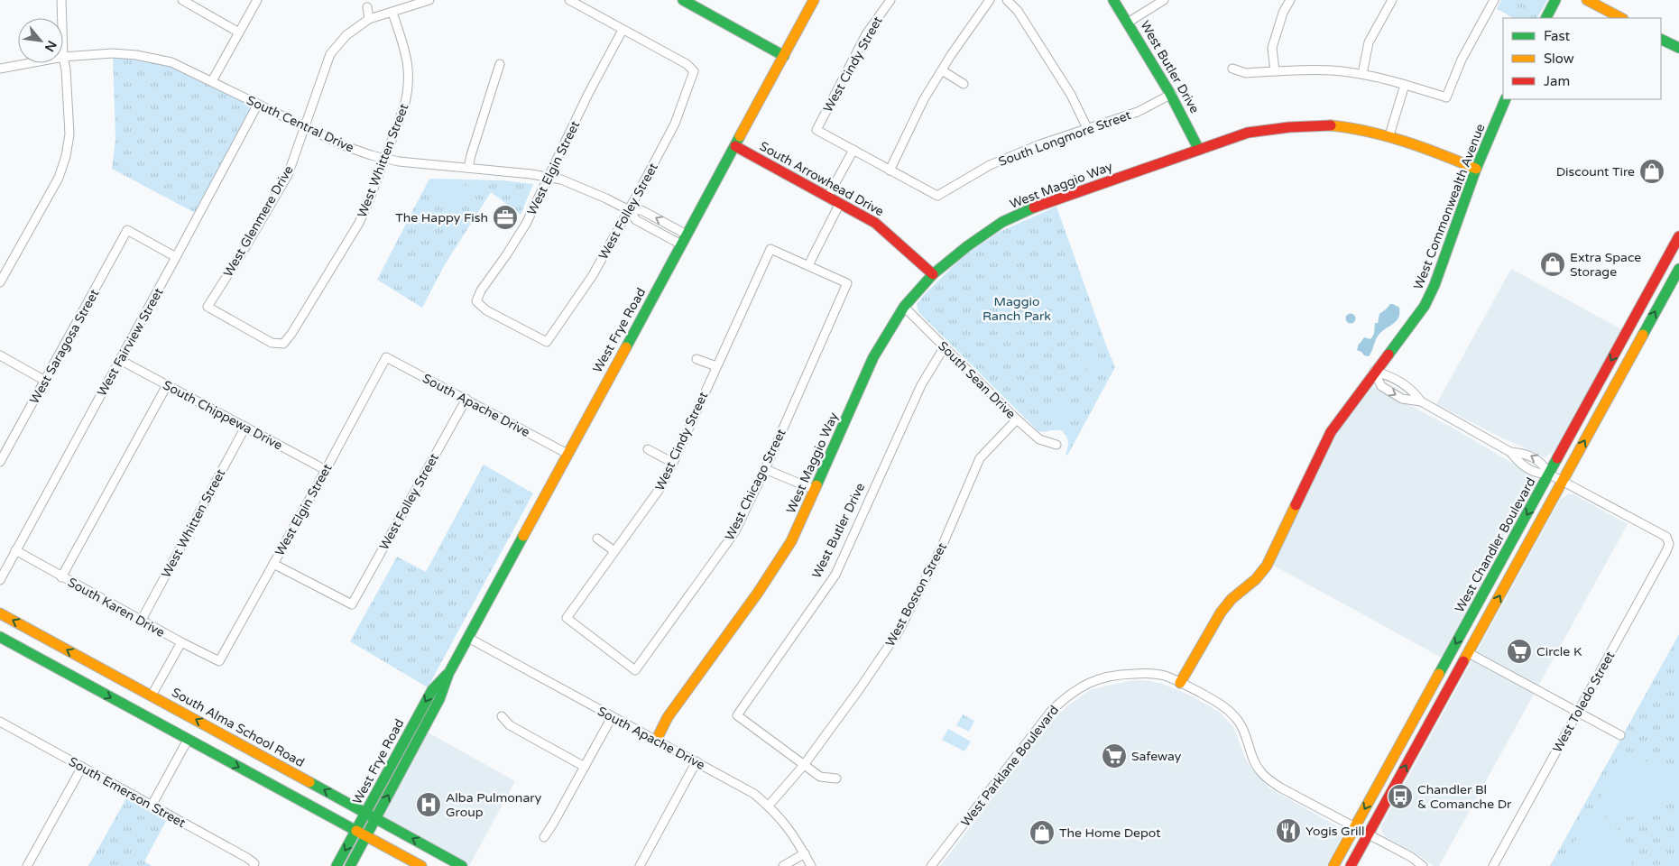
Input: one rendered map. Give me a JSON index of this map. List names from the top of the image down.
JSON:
{
  "streets": {
    "street": [
      "West Cindy Street",
      "West Butler Drive",
      "South Central Drive",
      "South Longmore Street",
      "West Whitten Street",
      "West Elgin Street",
      "South Arrowhead Drive",
      "West Maggio Way",
      "West Commonwealth Avenue",
      "West Folley Street",
      "West Glenmere Drive",
      "West Frye Road",
      "West Fairview Street",
      "West Saragosa Street",
      "South Sean Drive",
      "South Apache Drive",
      "South Chippewa Drive",
      "West Chicago Street",
      "West Chandler Boulevard",
      "West Boston Street",
      "South Karen Drive",
      "West Toledo Street",
      "South Alma School Road",
      "West Parklane Boulevard",
      "South Emerson Street"
    ]
  },
  "crossings": [
    ["West Cindy Street", "South Longmore Street"],
    ["West Cindy Street", "West Chicago Street"],
    ["West Butler Drive", "South Longmore Street"],
    ["West Butler Drive", "West Maggio Way"],
    ["West Butler Drive", "South Sean Drive"],
    ["West Butler Drive", "West Boston Street"],
    ["South Central Drive", "West Whitten Street"],
    ["South Central Drive", "West Elgin Street"],
    ["South Central Drive", "West Folley Street"],
    ["South Central Drive", "West Glenmere Drive"],
    ["South Central Drive", "West Frye Road"],
    ["South Central Drive", "West Fairview Street"],
    ["West Whitten Street", "West Glenmere Drive"],
    ["West Whitten Street", "South Chippewa Drive"],
    ["West Whitten Street", "South Karen Drive"],
    ["West Elgin Street", "West Folley Street"],
    ["West Elgin Street", "South Apache Drive"],
    ["West Elgin Street", "South Chippewa Drive"],
    ["West Elgin Street", "South Karen Drive"],
    ["South Arrowhead Drive", "West Maggio Way"],
    ["South Arrowhead Drive", "West Frye Road"],
    ["West Maggio Way", "West Commonwealth Avenue"],
    ["West Maggio Way", "South Sean Drive"],
    ["West Maggio Way", "South Apache Drive"],
    ["West Commonwealth Avenue", "West Parklane Boulevard"],
    ["West Folley Street", "South Apache Drive"],
    ["West Frye Road", "South Apache Drive"],
    ["West Frye Road", "South Alma School Road"],
    ["West Fairview Street", "West Saragosa Street"],
    ["West Fairview Street", "South Chippewa Drive"],
    ["West Fairview Street", "South Karen Drive"],
    ["South Sean Drive", "West Boston Street"],
    ["South Apache Drive", "West Boston Street"],
    ["West Chandler Boulevard", "West Toledo Street"],
    ["West Chandler Boulevard", "West Parklane Boulevard"]
  ],
  "parks": ["Maggio Ranch Park"],
  "places": {
    "shop": ["Discount Tire", "Extra Space Storage", "The Home Depot"],
    "office": ["The Happy Fish"],
    "supermarket": ["Circle K", "Safeway"],
    "bus stop": ["Chandler Bl & Comanche Dr"],
    "hospital": ["Alba Pulmonary Group"],
    "restaurant": ["Yogis Grill"]
  },
  "legend": ["Fast", "Slow", "Jam"],
  "north": "bottom right"
}
